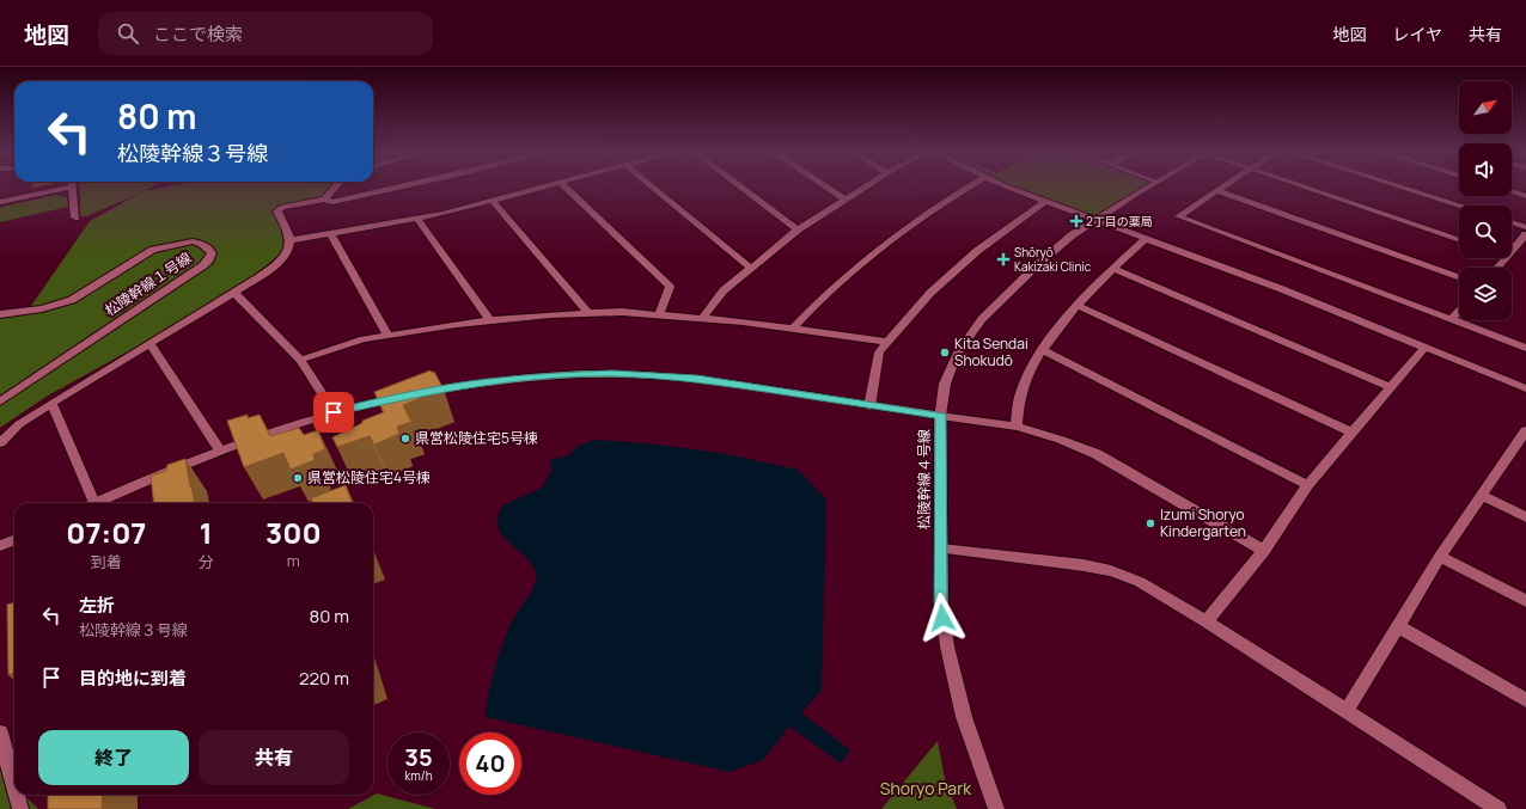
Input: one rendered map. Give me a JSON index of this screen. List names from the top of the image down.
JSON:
{
  "streets": {
    "street": ["松陵幹線１号線", "松陵幹線４号線"]
  },
  "parks": ["Shoryo Park"],
  "places": {
    "health": ["2丁目の薬局", "Shōryō Kakizaki Clinic"],
    "other": [
      "Kita Sendai Shokudō",
      "県営松陵住宅5号棟",
      "県営松陵住宅4号棟",
      "Izumi Shoryo Kindergarten"
    ]
  },
  "north": "top right",
  "page": {
    "header": "地図",
    "search": "ここで検索",
    "nav": ["地図", "レイヤ", "共有"],
    "turn": ["80 m", "松陵幹線３号線"],
    "eta": [
      "07:07",
      "到着",
      "1",
      "分",
      "300",
      "m"
    ],
    "list": [
      {
        "name": "左折",
        "note": "松陵幹線３号線",
        "value": "80 m"
      },
      {
        "name": "目的地に到着",
        "value": "220 m"
      }
    ],
    "buttons": ["終了", "共有"],
    "speed": "35 km/h",
    "limit": "40"
  }
}
